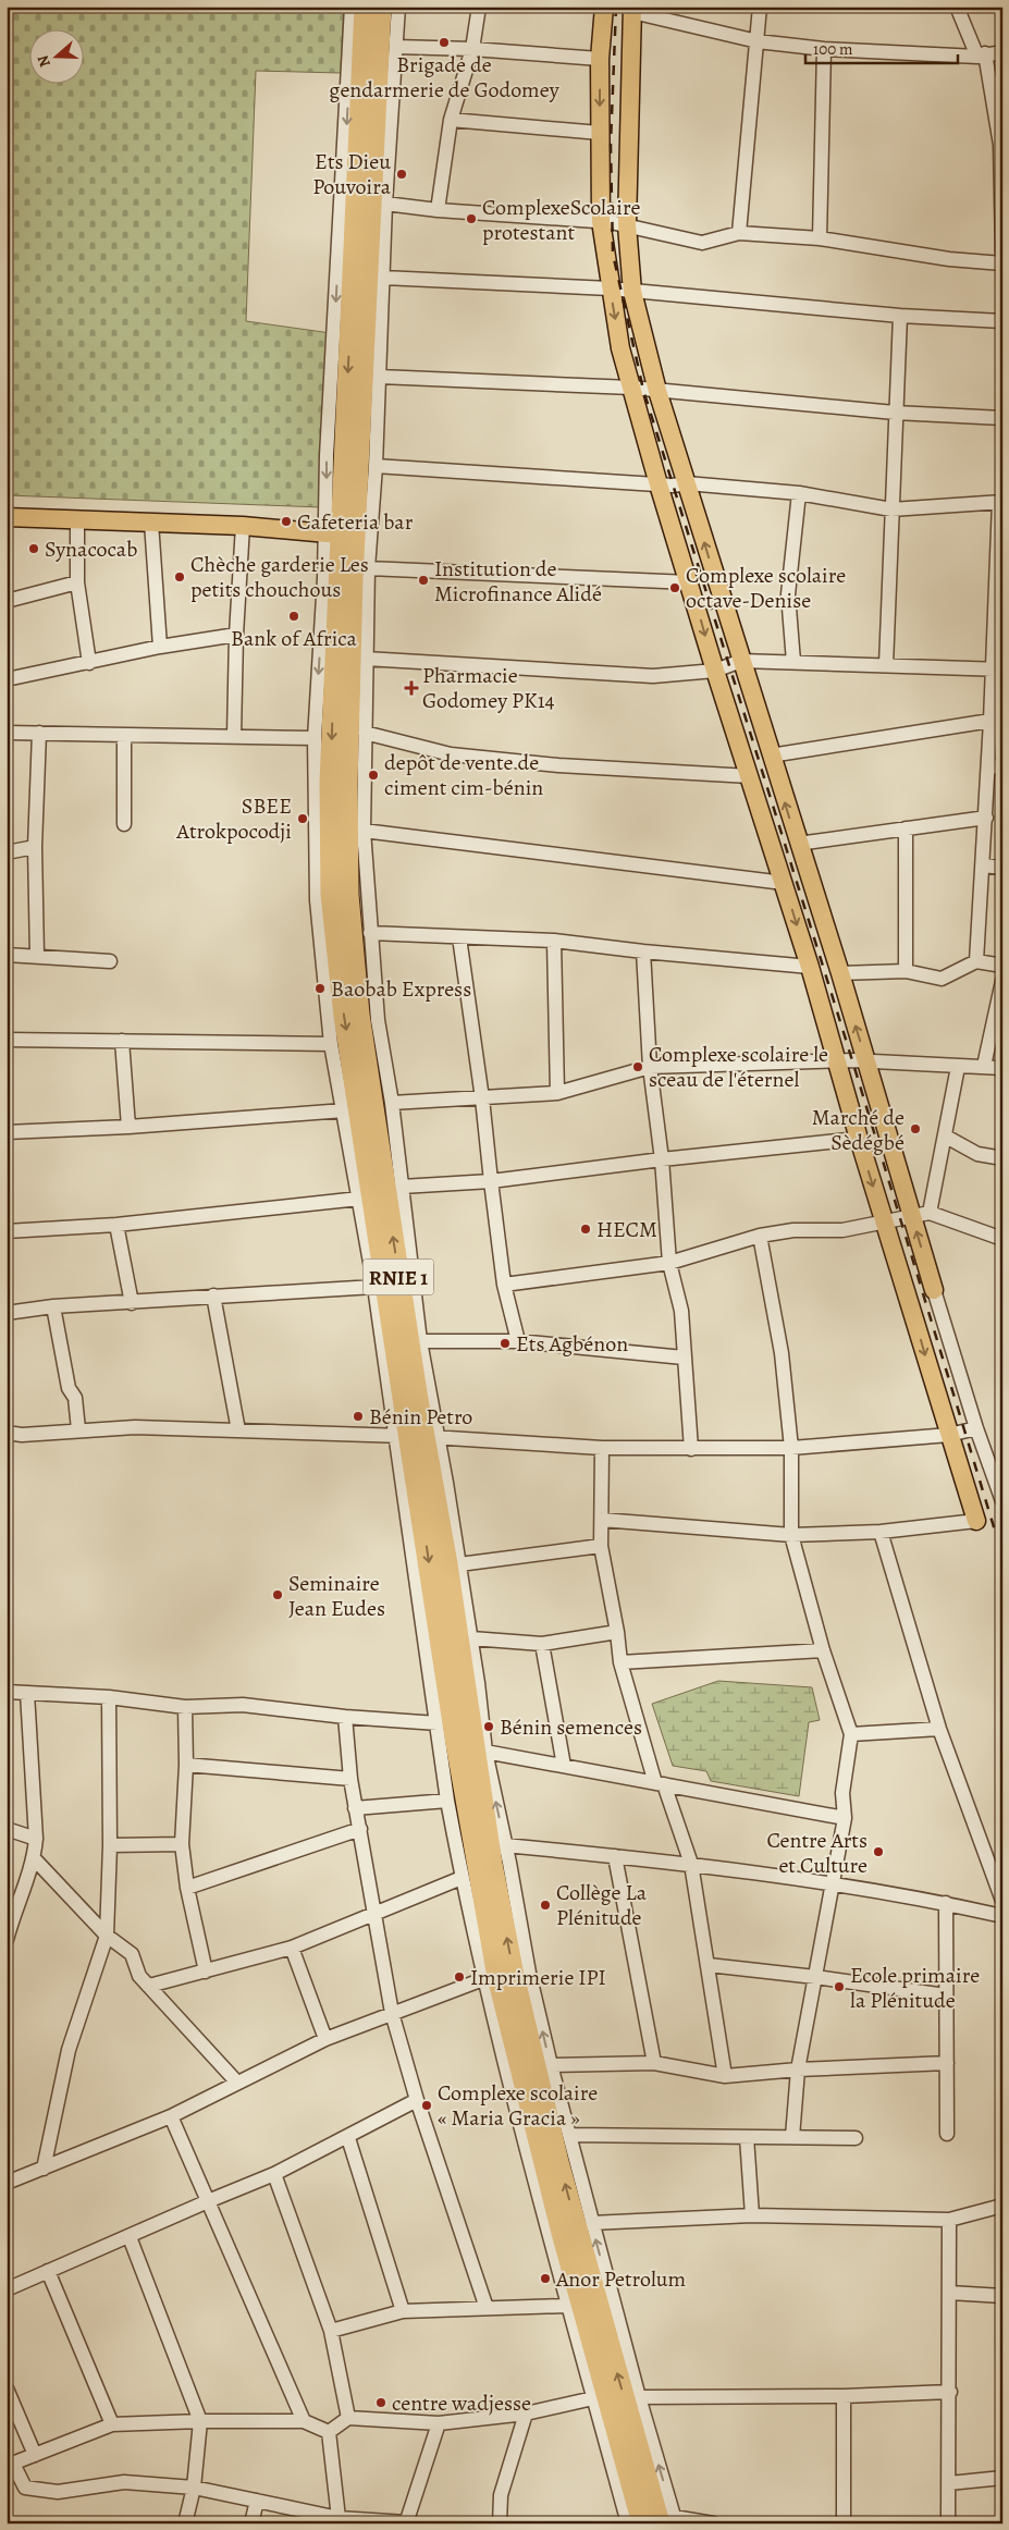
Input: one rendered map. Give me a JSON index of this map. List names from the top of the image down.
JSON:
{
  "streets": {
    "highway": ["RNIE 1"]
  },
  "places": {
    "other": [
      "Brigade de gendarmerie de Godomey",
      "Ets Dieu Pouvoira",
      "ComplexeScolaire protestant",
      "Cafeteria bar",
      "Synacocab",
      "Chèche garderie Les petits chouchous",
      "Institution de Microfinance Alidé",
      "Complexe scolaire octave-Denise",
      "Bank of Africa",
      "depôt de vente de ciment cim-bénin",
      "SBEE Atrokpocodji",
      "Baobab Express",
      "Complexe scolaire le sceau de l'éternel",
      "Marché de Sèdégbé",
      "HECM",
      "Ets Agbénon",
      "Bénin Petro",
      "Seminaire Jean Eudes",
      "Bénin semences",
      "Centre Arts et Culture",
      "Collège La Plénitude",
      "Imprimerie IPI",
      "Ecole primaire la Plénitude",
      "Complexe scolaire « Maria Gracia »",
      "Anor Petrolum",
      "centre wadjesse"
    ],
    "health": ["Pharmacie Godomey PK14"]
  },
  "scale_bar": "100 m",
  "north": "left"
}
